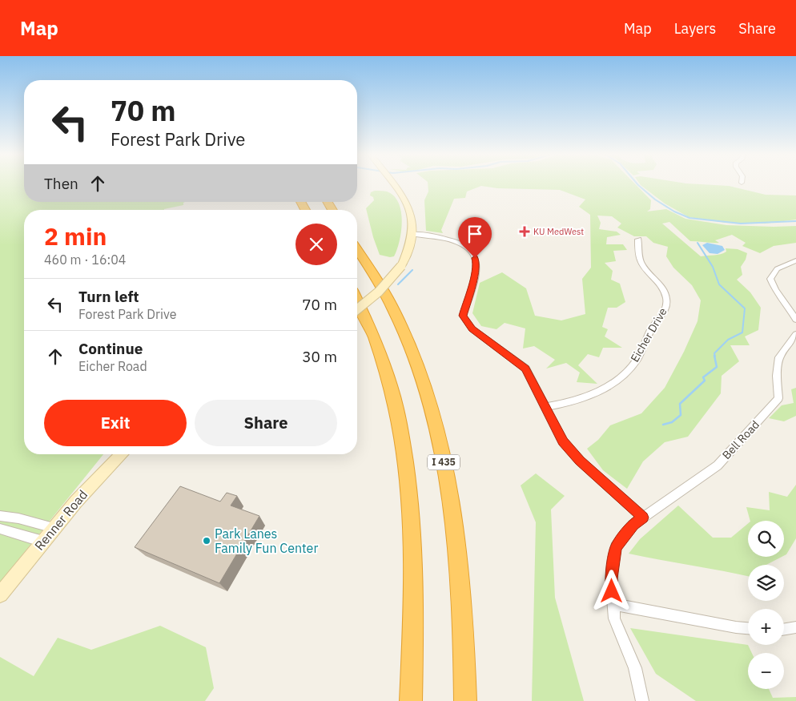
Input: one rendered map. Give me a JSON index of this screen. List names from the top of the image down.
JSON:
{
  "streets": {
    "highway": ["I 435"],
    "main road": ["Renner Road"],
    "street": ["Eicher Drive", "Bell Road"]
  },
  "places": {
    "health": ["KU MedWest"],
    "other": ["Park Lanes Family Fun Center"]
  },
  "page": {
    "header": "Map",
    "nav": ["Map", "Layers", "Share"],
    "turn": ["70 m", "Forest Park Drive"],
    "then": "Then",
    "heading": ["2 min", "460 m · 16:04"],
    "list": [
      {
        "name": "Turn left",
        "note": "Forest Park Drive",
        "value": "70 m"
      },
      {
        "name": "Continue",
        "note": "Eicher Road",
        "value": "30 m"
      }
    ],
    "buttons": ["Exit", "Share"],
    "map_buttons": ["+", "−"]
  }
}
